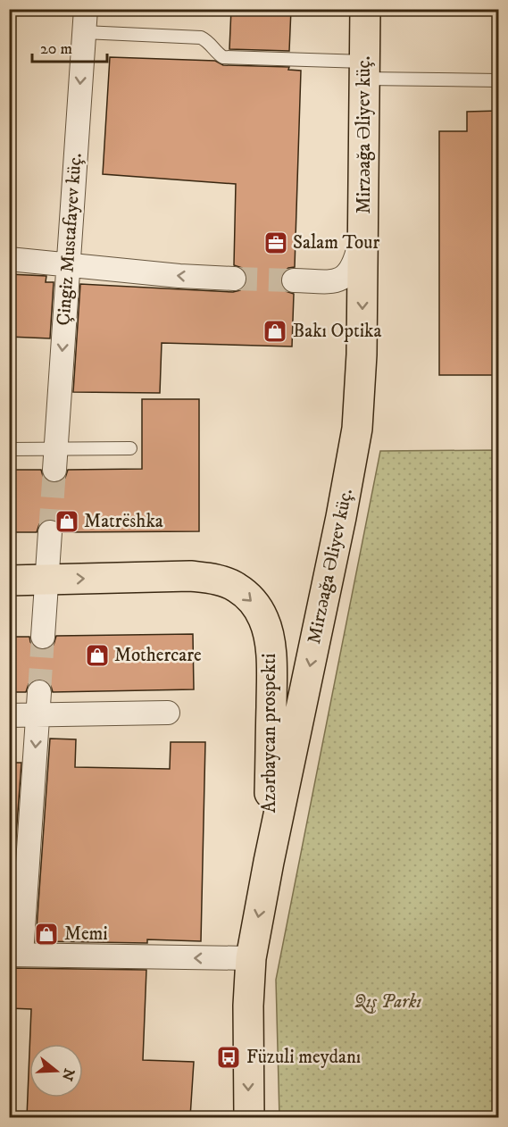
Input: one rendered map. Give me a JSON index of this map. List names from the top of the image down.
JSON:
{
  "streets": {
    "main road": ["Mirzəağa Əliyev küç.", "Azərbaycan prospekti"],
    "street": ["Çingiz Mustafayev küç."]
  },
  "crossings": [
    ["Mirzəağa Əliyev küç.", "Azərbaycan prospekti"]
  ],
  "one_way": ["Mirzəağa Əliyev küç.", "Çingiz Mustafayev küç."],
  "parks": ["Qış Parkı"],
  "places": {
    "office": ["Salam Tour"],
    "shop": [
      "Bakı Optika",
      "Matrëshka",
      "Mothercare",
      "Memi"
    ],
    "bus stop": ["Füzuli meydanı"]
  },
  "scale_bar": "20 m",
  "north": "right"
}
